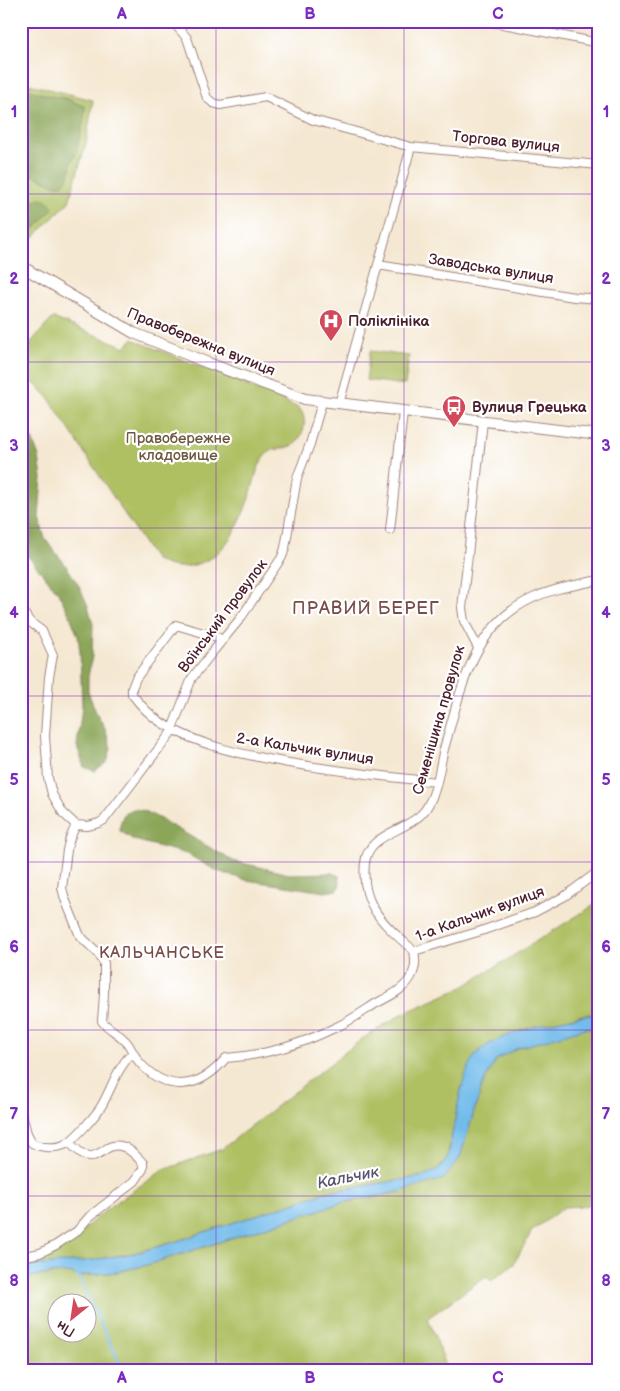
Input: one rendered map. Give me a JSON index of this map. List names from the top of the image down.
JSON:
{
  "streets": {
    "street": [
      "Торгова вулиця",
      "Заводська вулиця",
      "Правобережна вулиця",
      "Воїнський провулок",
      "Семенішина провулок",
      "2-а Кальчик вулиця",
      "1-а Кальчик вулиця"
    ]
  },
  "crossings": [
    ["Правобережна вулиця", "Воїнський провулок"],
    ["Правобережна вулиця", "Семенішина провулок"],
    ["Воїнський провулок", "2-а Кальчик вулиця"],
    ["Семенішина провулок", "2-а Кальчик вулиця"],
    ["Семенішина провулок", "1-а Кальчик вулиця"]
  ],
  "districts": ["ПРАВИЙ БЕРЕГ", "КАЛЬЧАНСЬКЕ"],
  "water": ["Кальчик"],
  "parks": ["Правобережне кладовище"],
  "places": {
    "hospital": ["Поліклініка"],
    "bus stop": ["Вулиця Грецька"]
  },
  "north": "bottom left",
  "grid": {
    "columns": ["A", "B", "C"],
    "rows": [
      "1",
      "2",
      "3",
      "4",
      "5",
      "6",
      "7",
      "8"
    ]
  }
}
